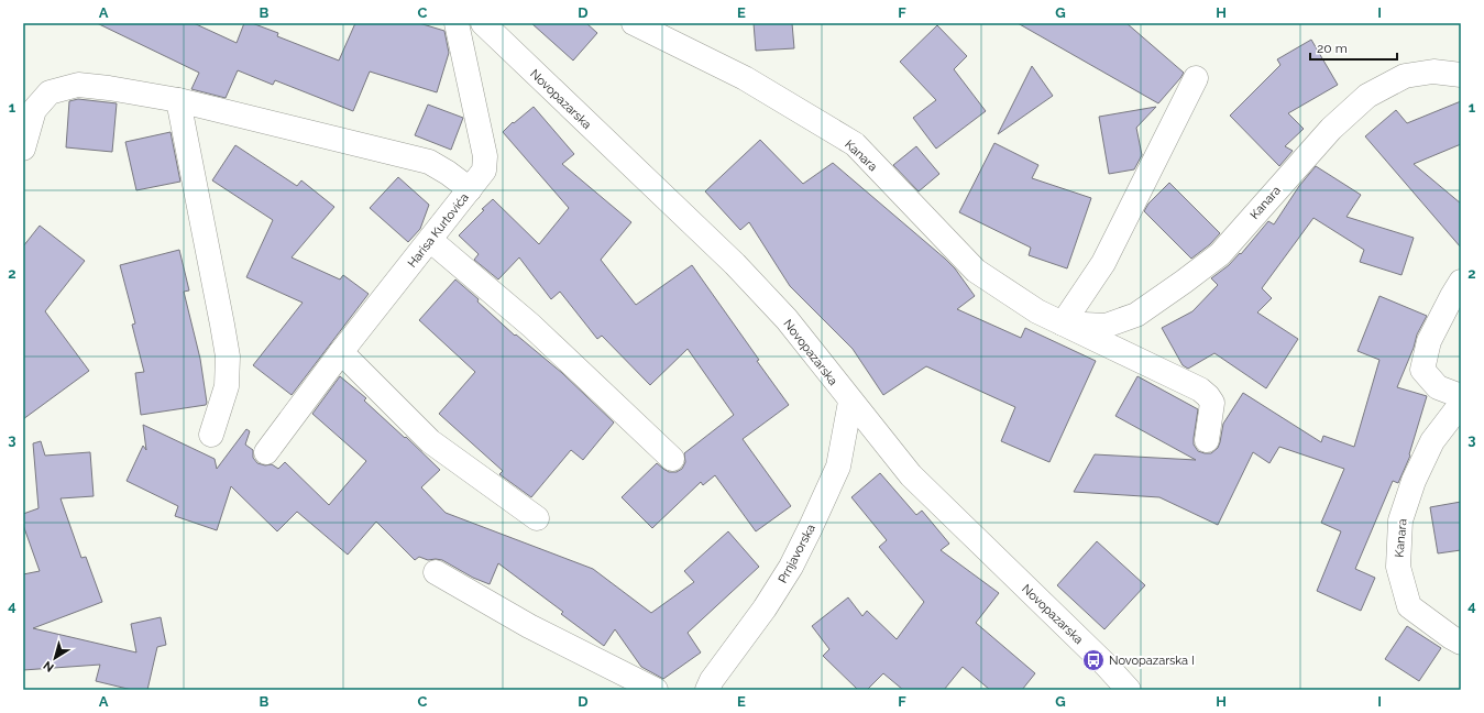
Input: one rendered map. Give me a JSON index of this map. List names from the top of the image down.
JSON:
{
  "streets": {
    "street": [
      "Novopazarska",
      "Kanara",
      "Harisa Kurtovića",
      "Prnjavorska"
    ]
  },
  "crossings": [
    ["Novopazarska", "Prnjavorska"]
  ],
  "places": {
    "bus stop": ["Novopazarska I"]
  },
  "scale_bar": "20 m",
  "north": "bottom left",
  "grid": {
    "columns": [
      "A",
      "B",
      "C",
      "D",
      "E",
      "F",
      "G",
      "H",
      "I"
    ],
    "rows": [
      "1",
      "2",
      "3",
      "4"
    ]
  }
}
